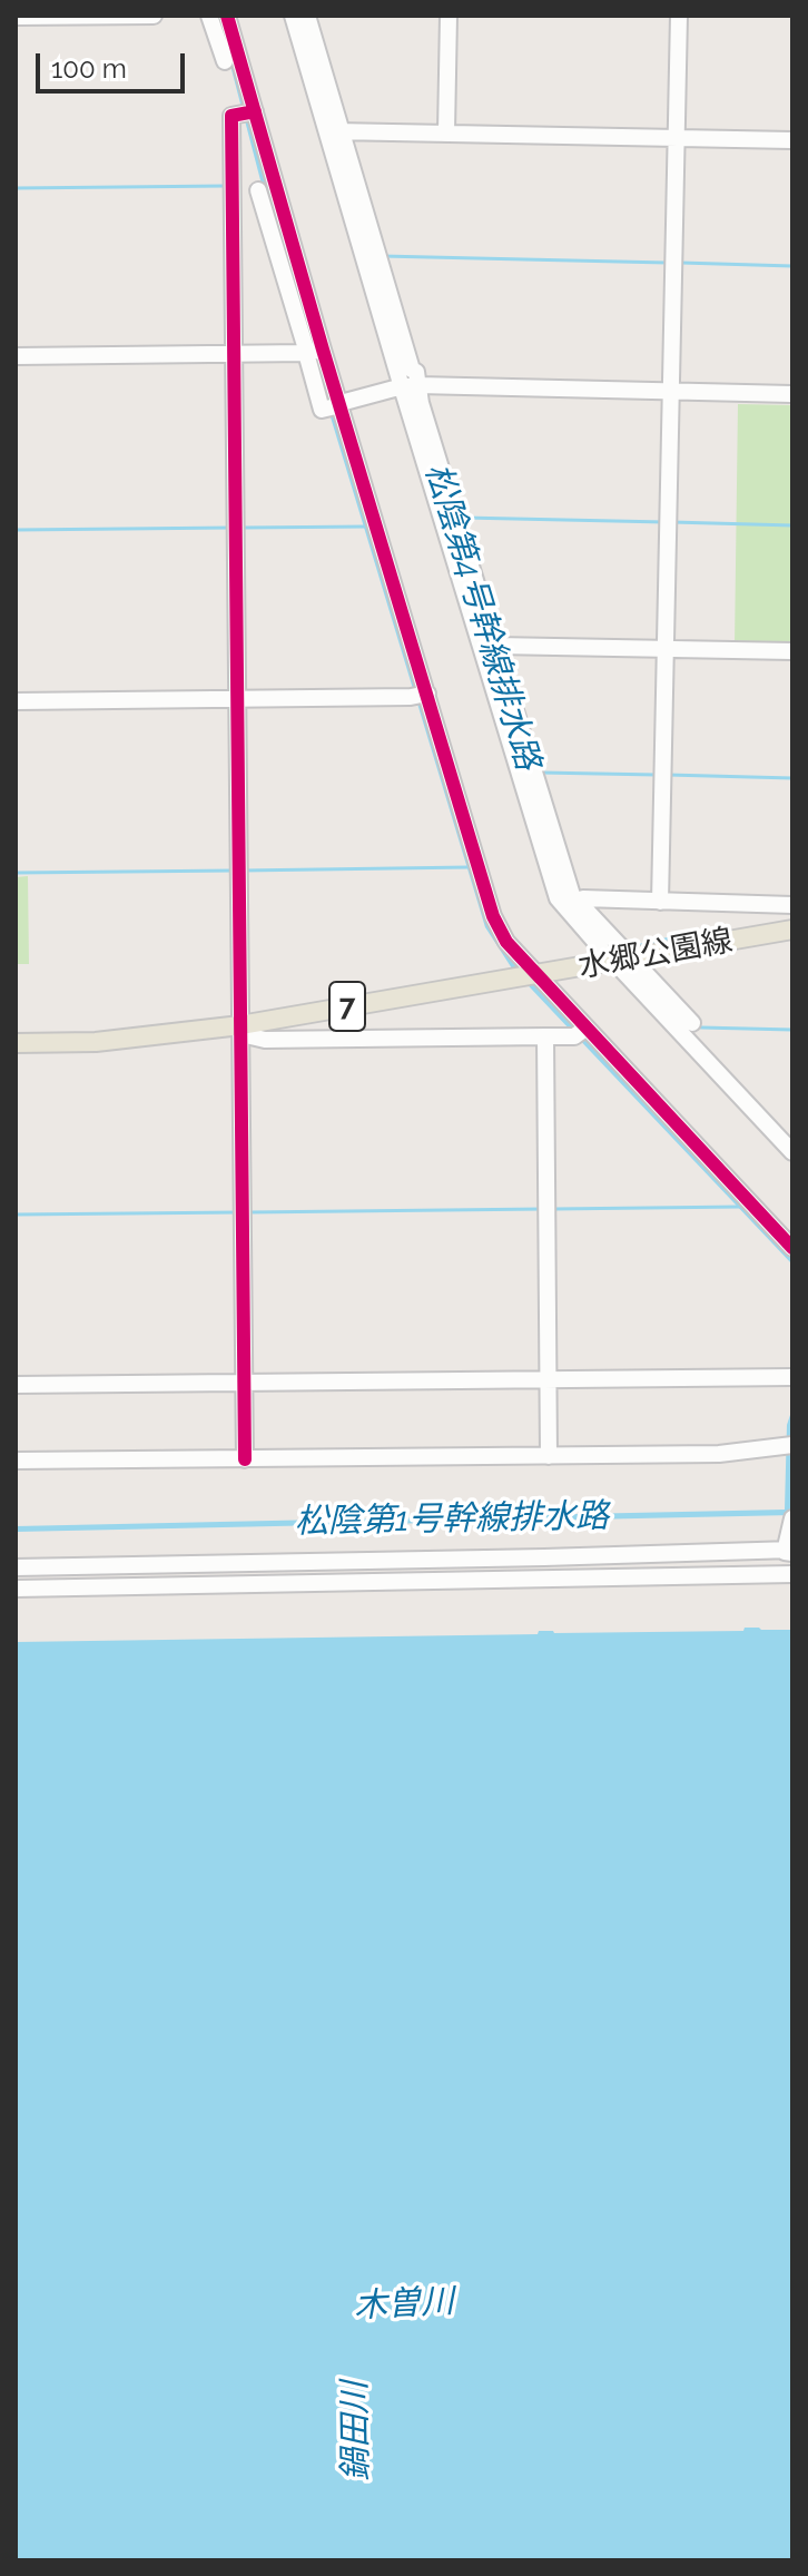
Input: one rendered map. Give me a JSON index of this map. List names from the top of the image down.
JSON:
{
  "streets": {
    "main road": ["水郷公園線", "7"]
  },
  "water": [
    "松陰第4号幹線排水路",
    "松陰第1号幹線排水路",
    "木曽川",
    "鍋田川"
  ],
  "scale_bar": "100 m"
}
